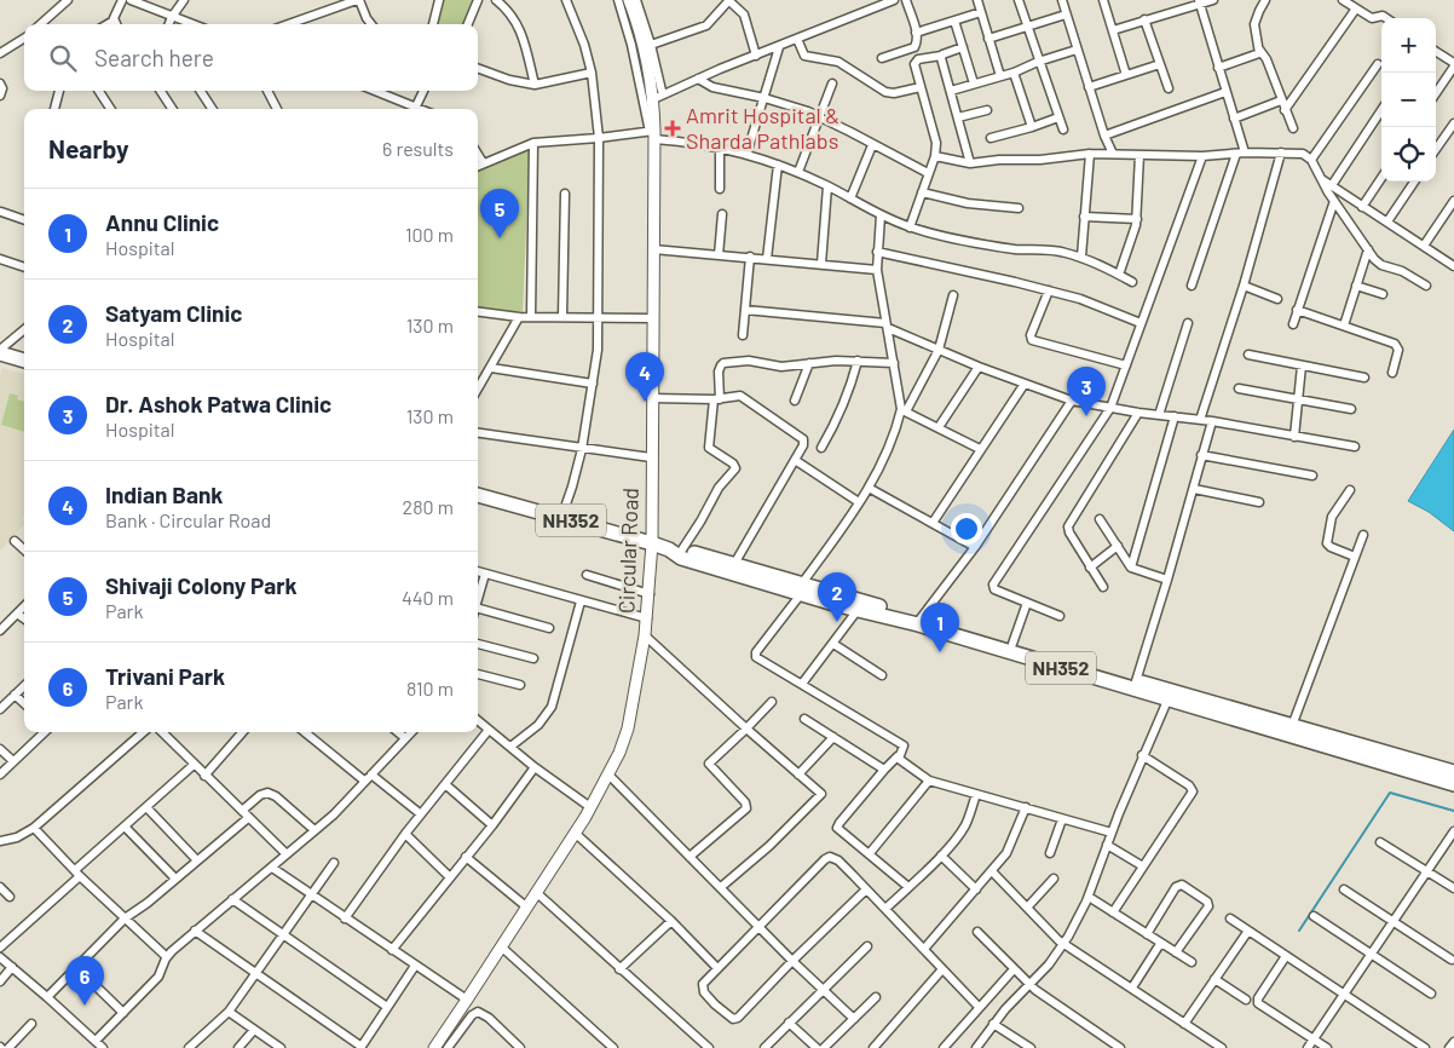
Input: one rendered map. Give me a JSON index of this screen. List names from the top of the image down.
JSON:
{
  "streets": {
    "highway": ["NH352"],
    "main road": ["Circular Road"]
  },
  "crossings": [
    ["NH352", "Circular Road"]
  ],
  "places": {
    "health": ["Amrit Hospital & Sharda Pathlabs"]
  },
  "page": {
    "map_buttons": ["+", "−"],
    "search": "Search here",
    "heading": ["Nearby", "6 results"],
    "list": [
      {
        "mark": "1",
        "name": "Annu Clinic",
        "note": "Hospital",
        "value": "100 m"
      },
      {
        "mark": "2",
        "name": "Satyam Clinic",
        "note": "Hospital",
        "value": "130 m"
      },
      {
        "mark": "3",
        "name": "Dr. Ashok Patwa Clinic",
        "note": "Hospital",
        "value": "130 m"
      },
      {
        "mark": "4",
        "name": "Indian Bank",
        "note": "Bank · Circular Road",
        "value": "280 m"
      },
      {
        "mark": "5",
        "name": "Shivaji Colony Park",
        "note": "Park",
        "value": "440 m"
      },
      {
        "mark": "6",
        "name": "Trivani Park",
        "note": "Park",
        "value": "810 m"
      }
    ],
    "pins": [
      "5",
      "4",
      "3",
      "2",
      "1",
      "6"
    ]
  }
}
